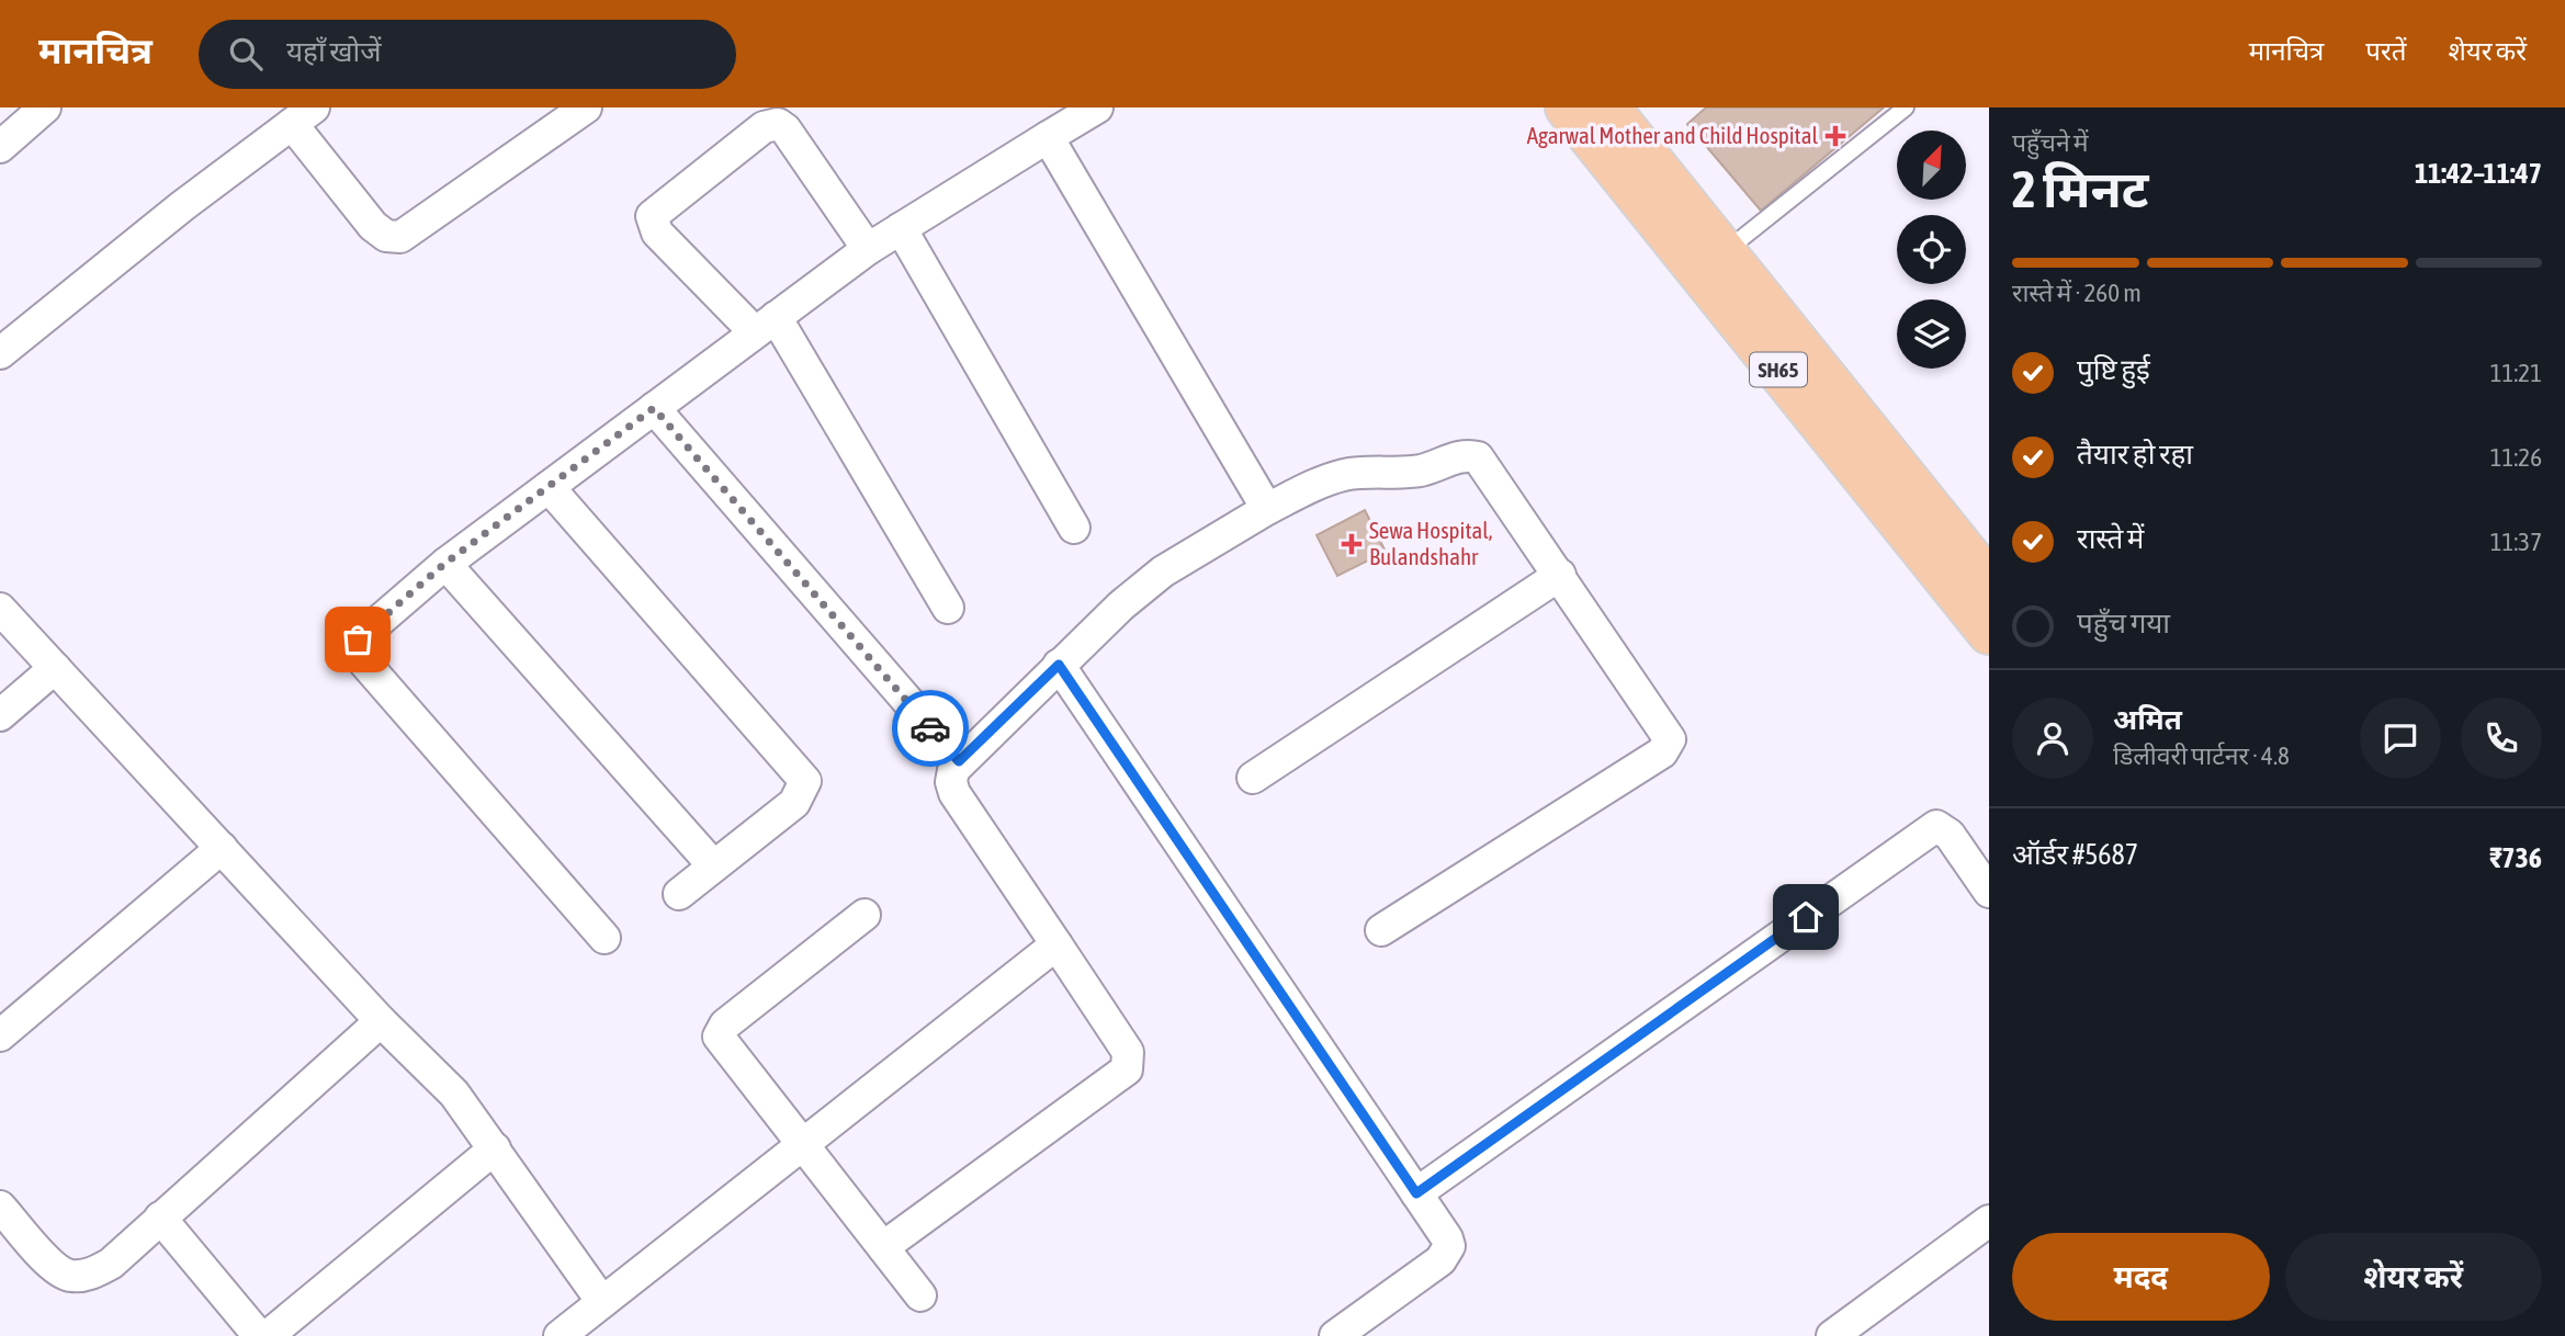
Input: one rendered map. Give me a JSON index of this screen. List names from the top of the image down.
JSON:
{
  "streets": {
    "main road": ["SH65"]
  },
  "places": {
    "health": ["Agarwal Mother and Child Hospital", "Sewa Hospital, Bulandshahr"]
  },
  "north": "top right",
  "page": {
    "header": "मानचित्र",
    "search": "यहाँ खोजें",
    "nav": ["मानचित्र", "परतें", "शेयर करें"],
    "heading": ["2 मिनट", "पहुँचने में", "11:42–11:47"],
    "panel": [
      "अमित",
      "डिलीवरी पार्टनर · 4.8",
      "ऑर्डर #5687",
      "₹736"
    ],
    "bar": "रास्ते में · 260 m",
    "list": [
      ["पुष्टि हुई", "11:21"],
      ["तैयार हो रहा", "11:26"],
      ["रास्ते में", "11:37"],
      "पहुँच गया"
    ],
    "buttons": ["मदद", "शेयर करें"]
  }
}
